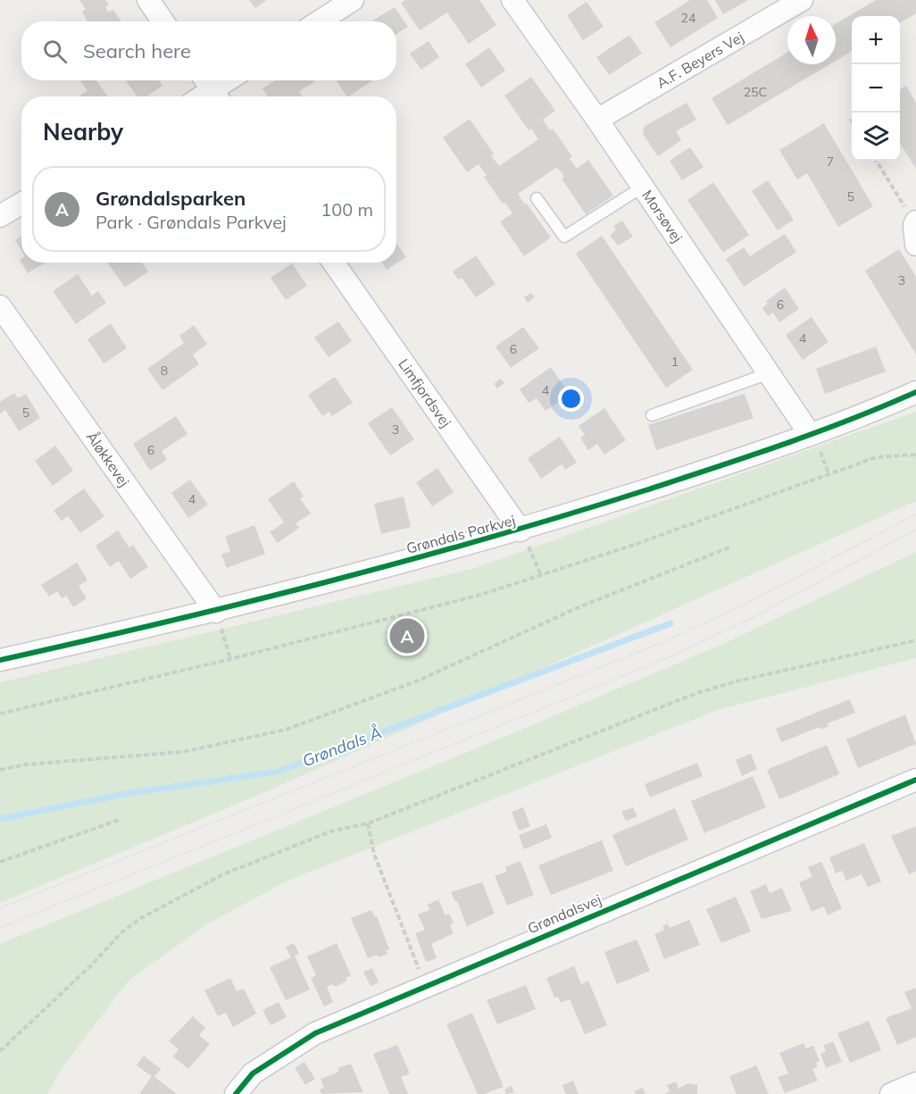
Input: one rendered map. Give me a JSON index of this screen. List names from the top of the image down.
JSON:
{
  "streets": {
    "street": [
      "A.F. Beyers Vej",
      "Morsøvej",
      "Limfjordsvej",
      "Åløkkevej",
      "Grøndals Parkvej",
      "Grøndalsvej"
    ]
  },
  "crossings": [
    ["A.F. Beyers Vej", "Morsøvej"],
    ["Morsøvej", "Grøndals Parkvej"],
    ["Limfjordsvej", "Grøndals Parkvej"],
    ["Åløkkevej", "Grøndals Parkvej"]
  ],
  "water": ["Grøndals Å"],
  "house_numbers": [
    "24",
    "25C",
    "7",
    "5",
    "3",
    "6",
    "4",
    "6",
    "1",
    "8",
    "4",
    "5",
    "3",
    "6",
    "4"
  ],
  "north": "top",
  "page": {
    "map_buttons": ["+", "−"],
    "search": "Search here",
    "heading": "Nearby",
    "list": [
      {
        "mark": "A",
        "name": "Grøndalsparken",
        "note": "Park · Grøndals Parkvej",
        "value": "100 m"
      }
    ],
    "pins": "A"
  }
}
